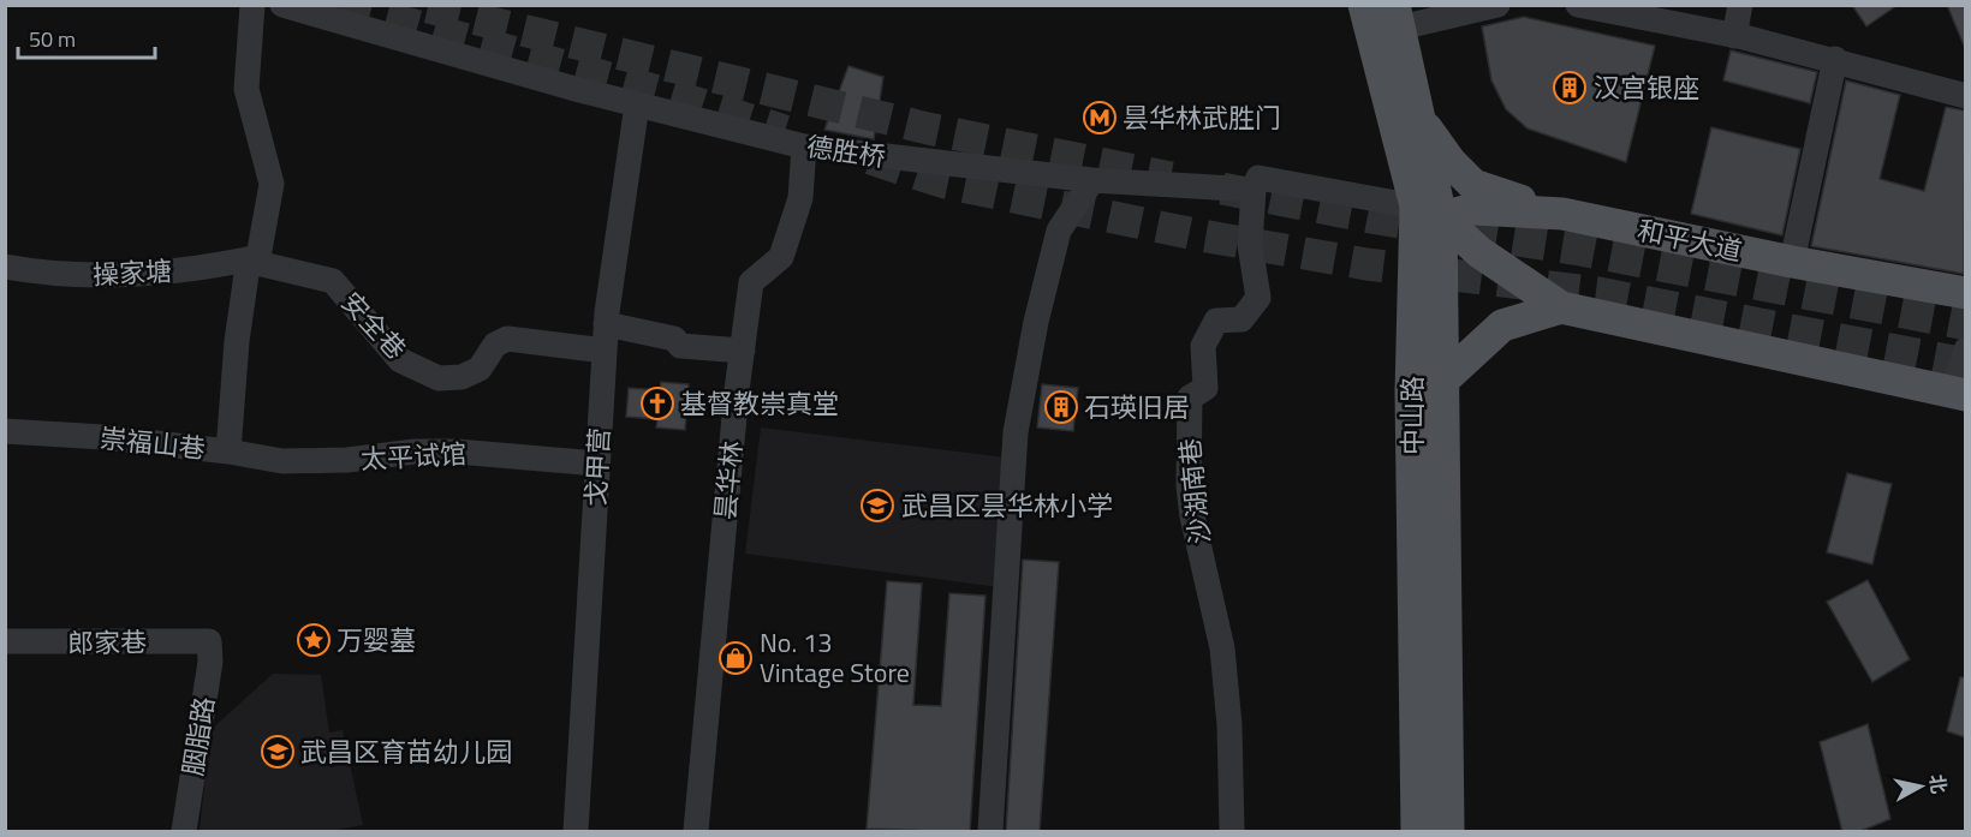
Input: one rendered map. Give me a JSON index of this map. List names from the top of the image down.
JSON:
{
  "streets": {
    "main road": ["和平大道", "中山路"],
    "street": [
      "德胜桥",
      "操家塘",
      "安全巷",
      "崇福山巷",
      "太平试馆",
      "戈甲营",
      "昙华林",
      "沙湖南巷",
      "郎家巷",
      "胭脂路"
    ]
  },
  "crossings": [
    ["德胜桥", "和平大道"],
    ["德胜桥", "中山路"],
    ["德胜桥", "戈甲营"],
    ["德胜桥", "昙华林"],
    ["德胜桥", "沙湖南巷"],
    ["和平大道", "中山路"],
    ["操家塘", "安全巷"],
    ["操家塘", "崇福山巷"],
    ["安全巷", "崇福山巷"],
    ["安全巷", "戈甲营"],
    ["崇福山巷", "太平试馆"],
    ["太平试馆", "戈甲营"],
    ["郎家巷", "胭脂路"]
  ],
  "places": {
    "building": ["汉宫银座", "石瑛旧居"],
    "metro station": ["昙华林武胜门"],
    "church": ["基督教崇真堂"],
    "school or university": ["武昌区昙华林小学", "武昌区育苗幼儿园"],
    "place": ["万婴墓"],
    "shop": ["No. 13 Vintage Store"]
  },
  "scale_bar": "50 m",
  "north": "right"
}
